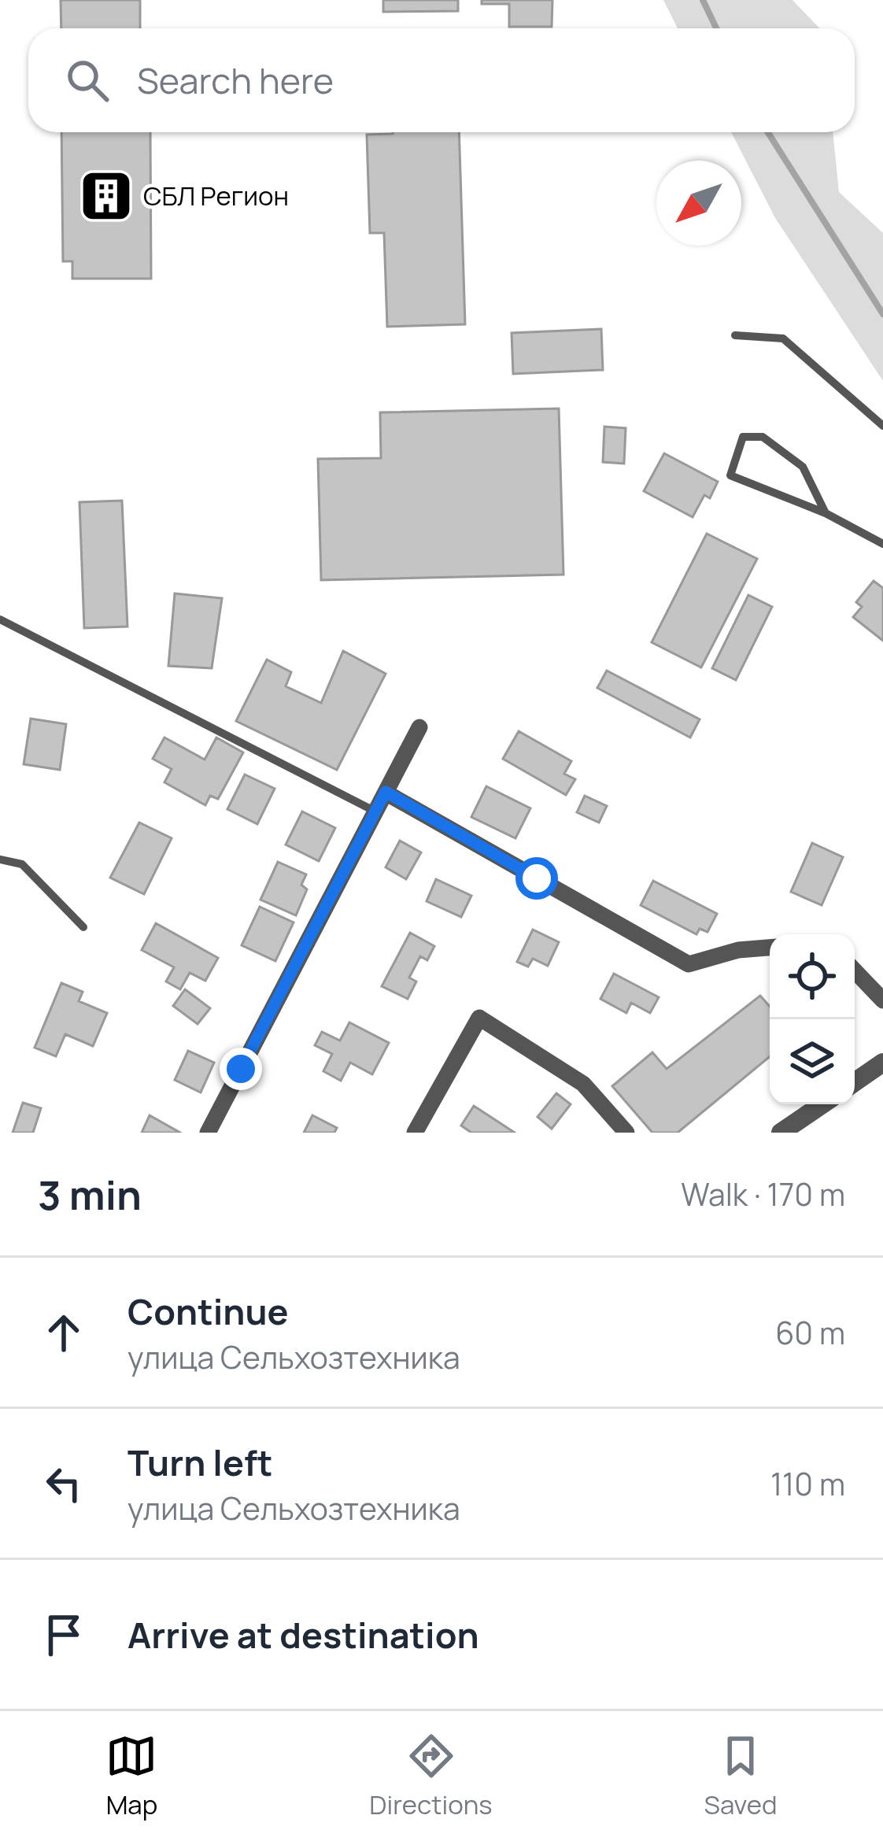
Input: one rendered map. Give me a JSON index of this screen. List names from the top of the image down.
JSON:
{
  "places": {
    "building": ["СБЛ Регион"]
  },
  "north": "bottom left",
  "page": {
    "search": "Search here",
    "heading": ["3 min", "Walk · 170 m"],
    "list": [
      ["Continue", "улица Сельхозтехника", "60 m"],
      ["Turn left", "улица Сельхозтехника", "110 m"],
      "Arrive at destination"
    ],
    "nav": ["Map", "Directions", "Saved"]
  }
}
